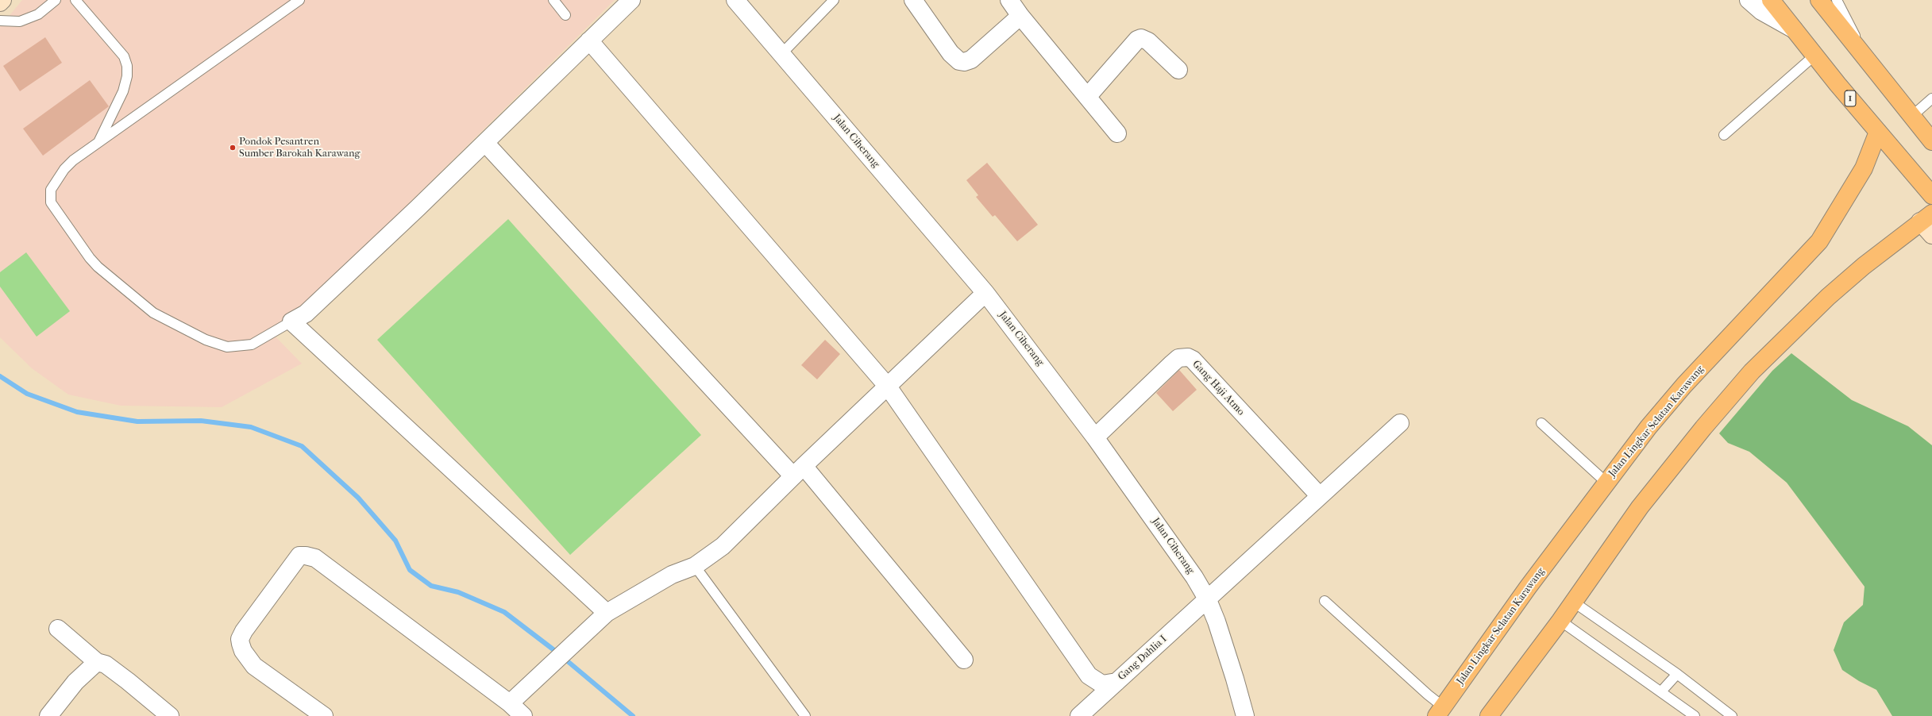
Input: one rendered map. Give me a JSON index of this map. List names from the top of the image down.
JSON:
{
  "streets": {
    "main road": ["1", "Jalan Lingkar Selatan Karawang"],
    "street": ["Jalan Ciherang", "Gang Haji Atmo", "Gang Dahlia I"]
  },
  "crossings": [
    ["1", "Jalan Lingkar Selatan Karawang"],
    ["Jalan Ciherang", "Gang Haji Atmo"],
    ["Jalan Ciherang", "Gang Dahlia I"],
    ["Gang Haji Atmo", "Gang Dahlia I"]
  ],
  "places": ["Pondok Pesantren Sumber Barokah Karawang"]
}
